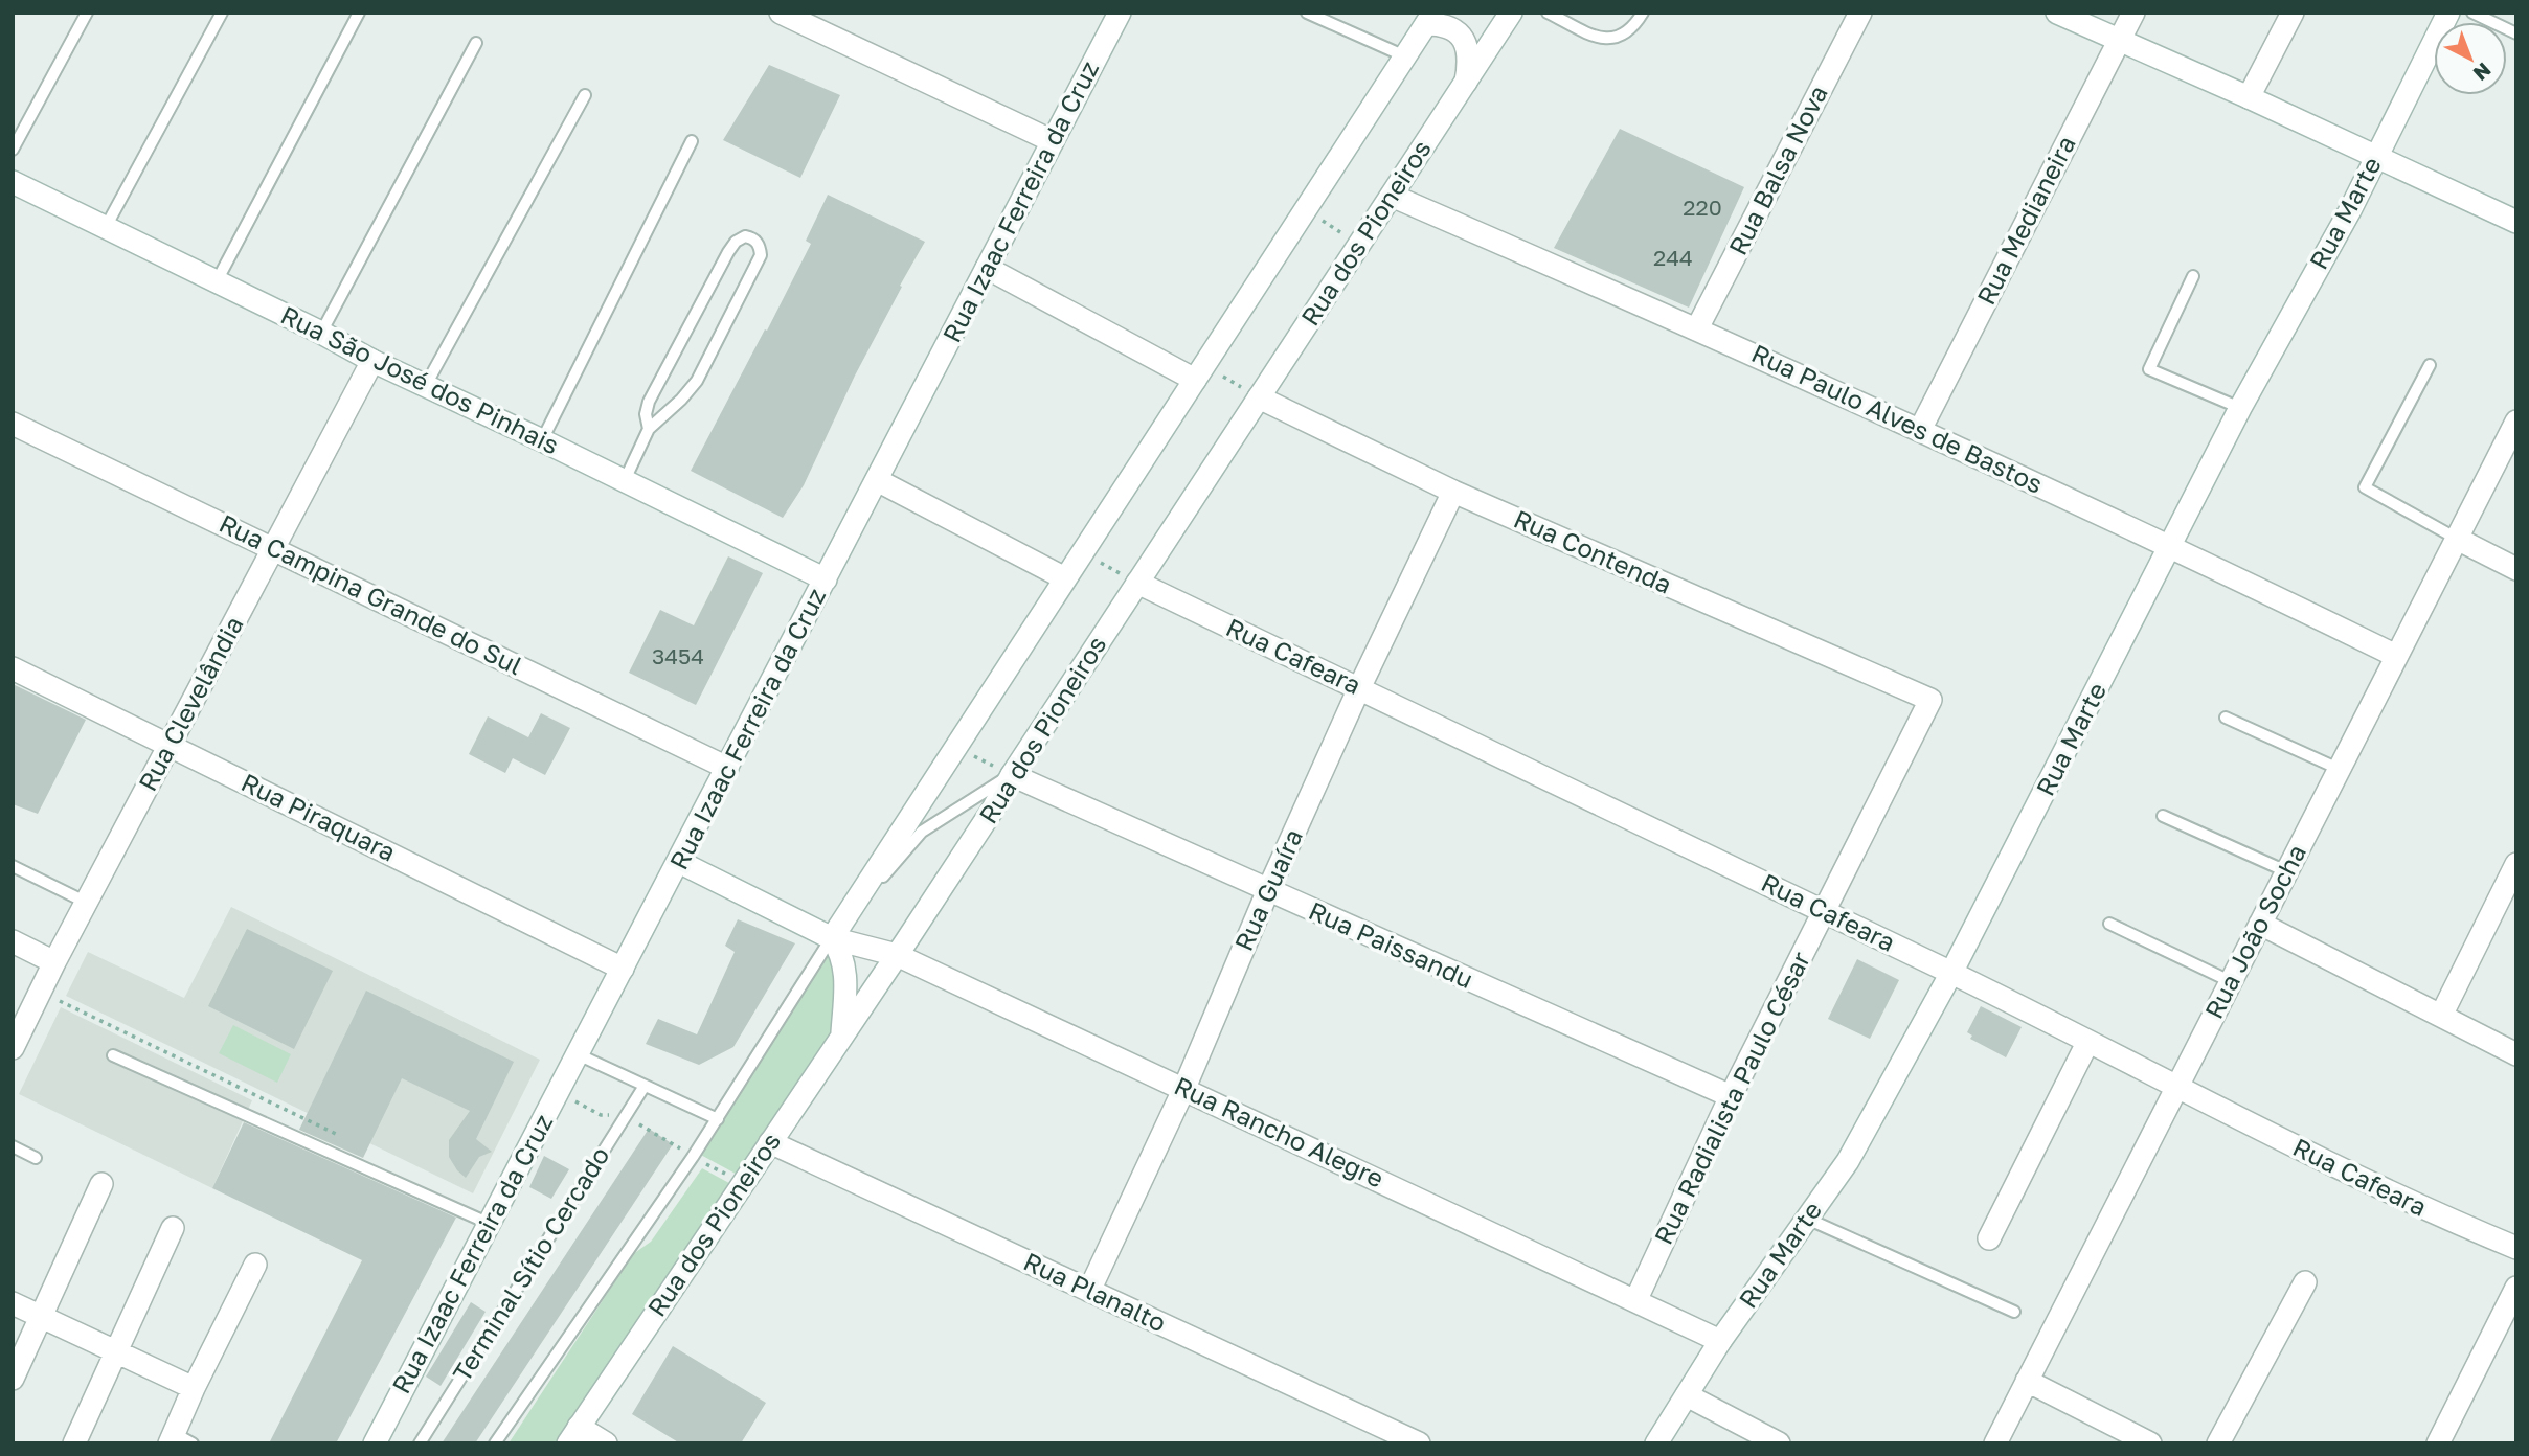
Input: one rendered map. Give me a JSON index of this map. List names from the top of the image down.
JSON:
{
  "streets": {
    "street": [
      "Rua Balsa Nova",
      "Rua Izaac Ferreira da Cruz",
      "Rua Marte",
      "Rua Medianeira",
      "Rua dos Pioneiros",
      "Rua São José dos Pinhais",
      "Rua Paulo Alves de Bastos",
      "Rua Contenda",
      "Rua Campina Grande do Sul",
      "Rua Cafeara",
      "Rua Clevelândia",
      "Rua Piraquara",
      "Rua Guaíra",
      "Rua João Socha",
      "Rua Paissandu",
      "Rua Radialista Paulo César",
      "Rua Rancho Alegre",
      "Rua Planalto"
    ],
    "lane": ["Terminal Sítio Cercado"]
  },
  "crossings": [
    ["Rua Balsa Nova", "Rua Paulo Alves de Bastos"],
    ["Rua Izaac Ferreira da Cruz", "Rua São José dos Pinhais"],
    ["Rua Izaac Ferreira da Cruz", "Rua Campina Grande do Sul"],
    ["Rua Izaac Ferreira da Cruz", "Rua Piraquara"],
    ["Rua Izaac Ferreira da Cruz", "Rua Rancho Alegre"],
    ["Rua Marte", "Rua Paulo Alves de Bastos"],
    ["Rua Marte", "Rua Cafeara"],
    ["Rua Marte", "Rua Rancho Alegre"],
    ["Rua Medianeira", "Rua Paulo Alves de Bastos"],
    ["Rua dos Pioneiros", "Rua Paulo Alves de Bastos"],
    ["Rua dos Pioneiros", "Rua Contenda"],
    ["Rua dos Pioneiros", "Rua Cafeara"],
    ["Rua dos Pioneiros", "Rua Paissandu"],
    ["Rua dos Pioneiros", "Rua Rancho Alegre"],
    ["Rua dos Pioneiros", "Rua Planalto"],
    ["Rua São José dos Pinhais", "Rua Clevelândia"],
    ["Rua Paulo Alves de Bastos", "Rua João Socha"],
    ["Rua Contenda", "Rua Guaíra"],
    ["Rua Contenda", "Rua Radialista Paulo César"],
    ["Rua Campina Grande do Sul", "Rua Clevelândia"],
    ["Rua Cafeara", "Rua Guaíra"],
    ["Rua Cafeara", "Rua João Socha"],
    ["Rua Cafeara", "Rua Radialista Paulo César"],
    ["Rua Clevelândia", "Rua Piraquara"],
    ["Rua Guaíra", "Rua Paissandu"],
    ["Rua Guaíra", "Rua Rancho Alegre"],
    ["Rua Guaíra", "Rua Planalto"],
    ["Rua Paissandu", "Rua Radialista Paulo César"],
    ["Rua Radialista Paulo César", "Rua Rancho Alegre"]
  ],
  "house_numbers": ["220", "244", "3454"],
  "north": "bottom right"
}
